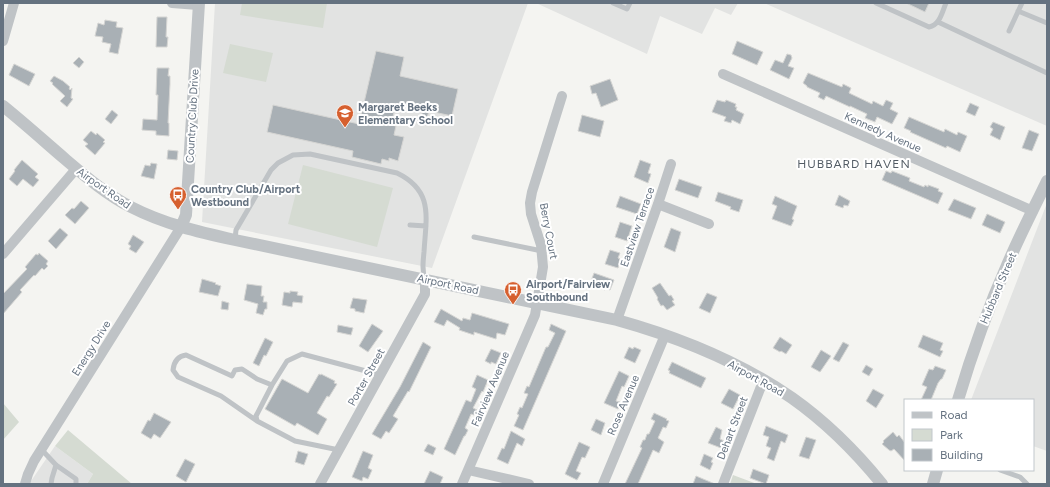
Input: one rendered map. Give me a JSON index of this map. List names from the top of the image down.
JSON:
{
  "streets": {
    "street": [
      "Country Club Drive",
      "Kennedy Avenue",
      "Airport Road",
      "Eastview Terrace",
      "Berry Court",
      "Hubbard Street",
      "Energy Drive",
      "Porter Street",
      "Fairview Avenue",
      "Rose Avenue",
      "Dehart Street"
    ]
  },
  "crossings": [
    ["Country Club Drive", "Airport Road"],
    ["Country Club Drive", "Energy Drive"],
    ["Kennedy Avenue", "Hubbard Street"],
    ["Airport Road", "Eastview Terrace"],
    ["Airport Road", "Berry Court"],
    ["Airport Road", "Energy Drive"],
    ["Airport Road", "Porter Street"],
    ["Airport Road", "Fairview Avenue"],
    ["Airport Road", "Rose Avenue"],
    ["Airport Road", "Dehart Street"],
    ["Berry Court", "Fairview Avenue"]
  ],
  "districts": ["HUBBARD HAVEN"],
  "places": {
    "school or university": ["Margaret Beeks Elementary School"],
    "bus stop": ["Country Club/Airport Westbound", "Airport/Fairview Southbound"]
  },
  "legend": ["Road", "Park", "Building"]
}
